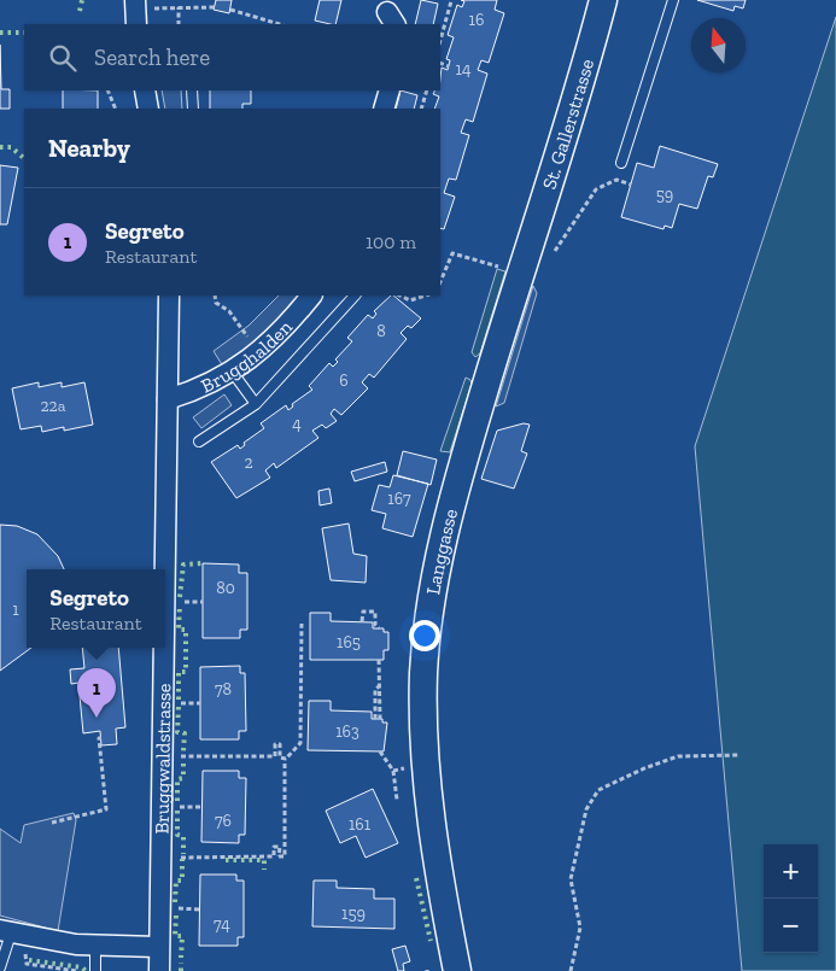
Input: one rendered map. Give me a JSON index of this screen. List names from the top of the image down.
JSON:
{
  "streets": {
    "main road": ["St. Gallerstrasse", "Langgasse"],
    "street": ["Brugghalden", "Bruggwaldstrasse"]
  },
  "crossings": [
    ["St. Gallerstrasse", "Langgasse"],
    ["Brugghalden", "Bruggwaldstrasse"]
  ],
  "house_numbers": [
    "16",
    "14",
    "59",
    "8",
    "6",
    "22a",
    "4",
    "2",
    "167",
    "80",
    "1",
    "165",
    "78",
    "163",
    "76",
    "161",
    "159",
    "74"
  ],
  "north": "top",
  "page": {
    "search": "Search here",
    "heading": "Nearby",
    "list": [
      {
        "mark": "1",
        "name": "Segreto",
        "note": "Restaurant",
        "value": "100 m"
      }
    ],
    "popup": ["Segreto", "Restaurant"],
    "pins": "1",
    "map_buttons": ["+", "−"]
  }
}
